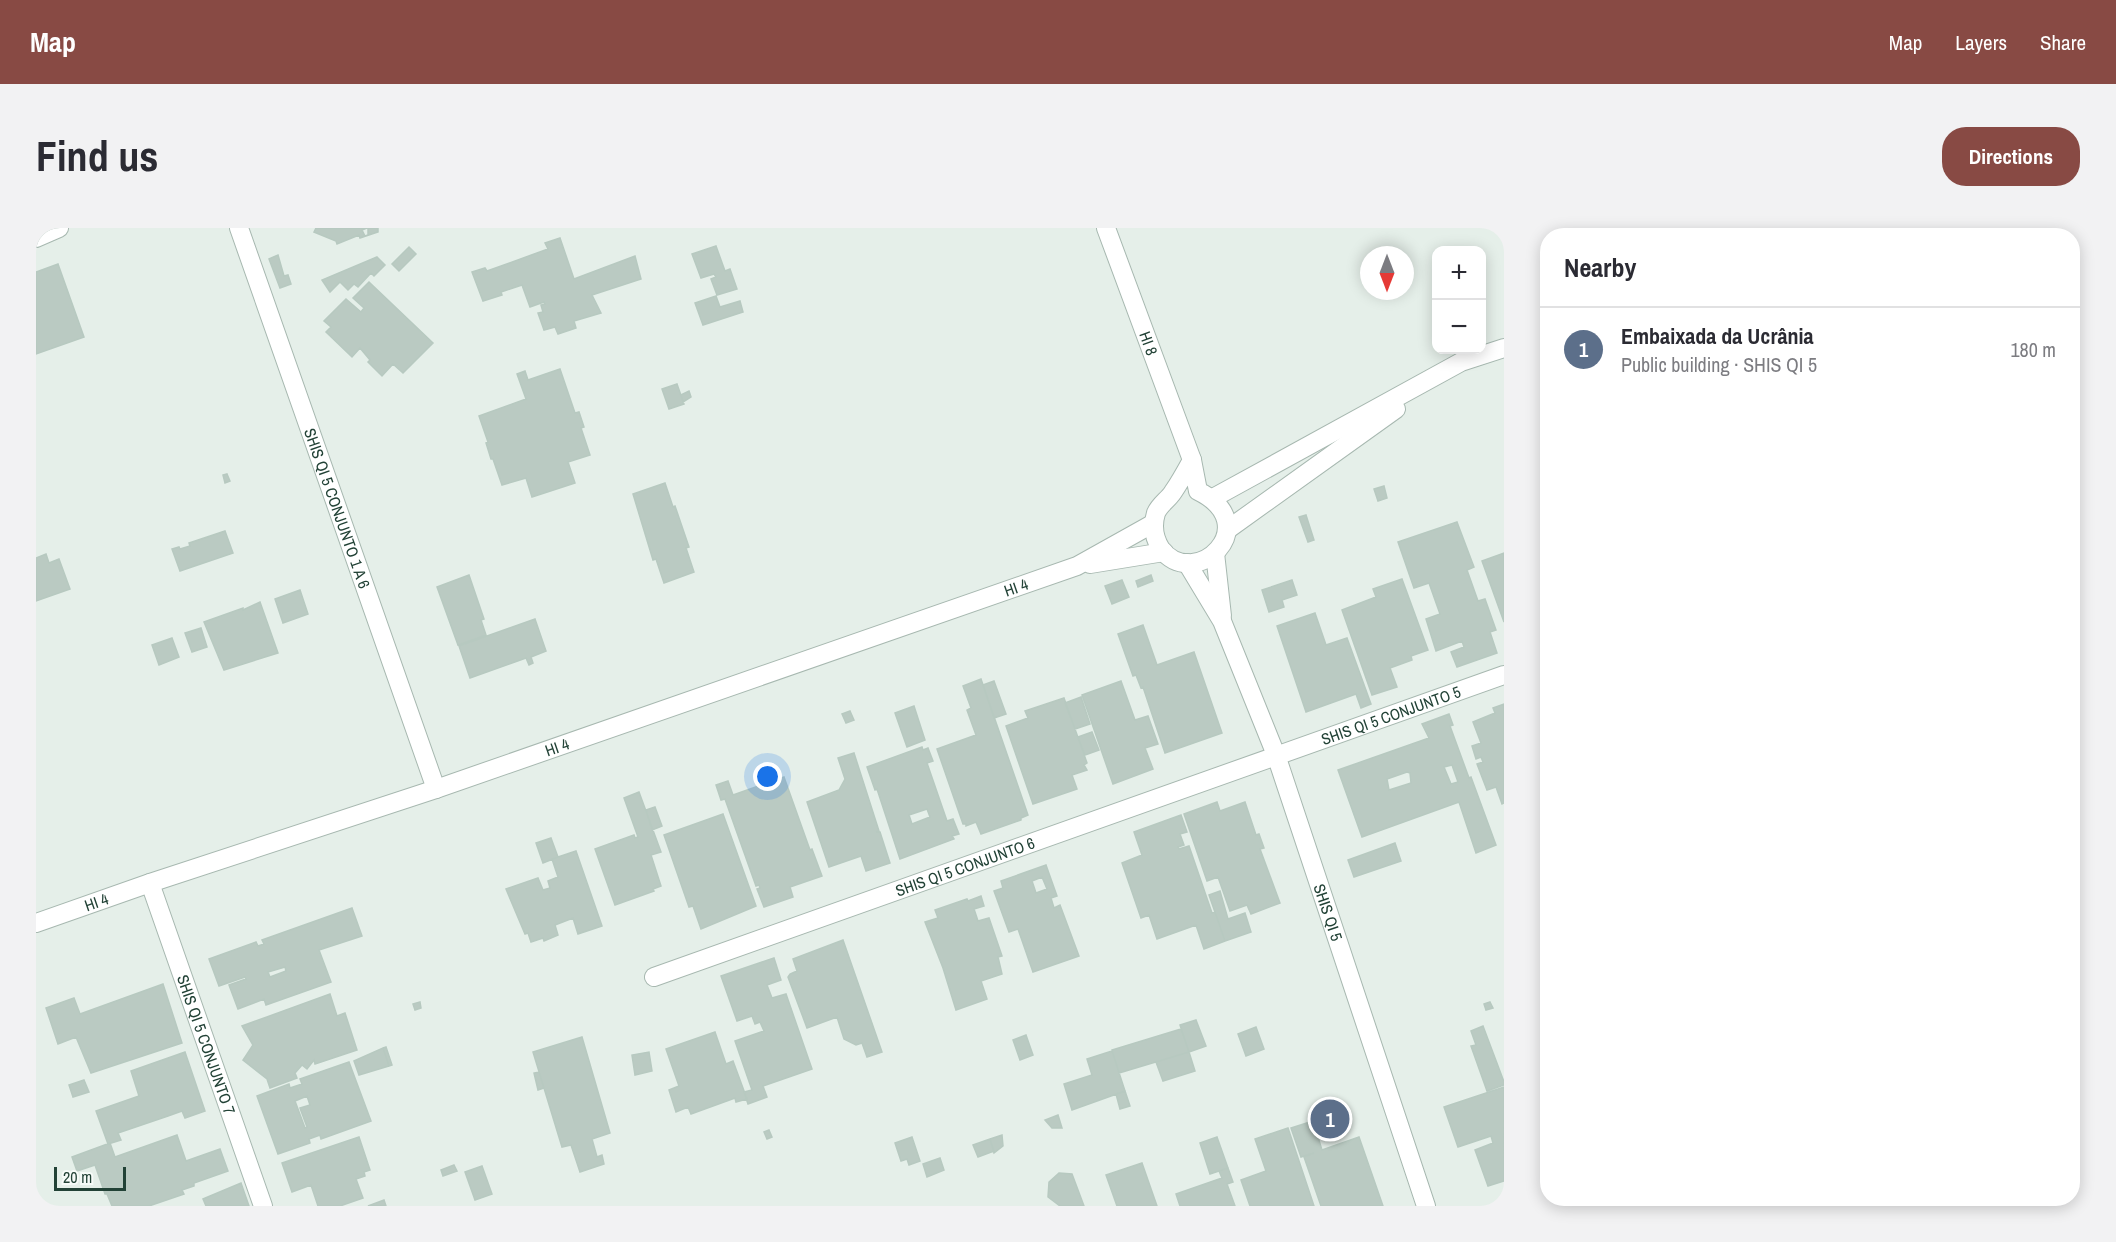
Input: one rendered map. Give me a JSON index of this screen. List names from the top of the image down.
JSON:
{
  "streets": {
    "street": [
      "HI 8",
      "SHIS QI 5 CONJUNTO 1 A 6",
      "HI 4",
      "SHIS QI 5 CONJUNTO 5",
      "SHIS QI 5 CONJUNTO 6",
      "SHIS QI 5",
      "SHIS QI 5 CONJUNTO 7"
    ]
  },
  "crossings": [
    ["SHIS QI 5 CONJUNTO 1 A 6", "HI 4"],
    ["HI 4", "SHIS QI 5 CONJUNTO 7"],
    ["SHIS QI 5 CONJUNTO 5", "SHIS QI 5 CONJUNTO 6"],
    ["SHIS QI 5 CONJUNTO 5", "SHIS QI 5"],
    ["SHIS QI 5 CONJUNTO 6", "SHIS QI 5"]
  ],
  "scale_bar": "20 m",
  "north": "bottom",
  "page": {
    "header": "Map",
    "nav": ["Map", "Layers", "Share"],
    "buttons": "Directions",
    "title": "Find us",
    "heading": "Nearby",
    "map_buttons": ["+", "−"],
    "list": [
      {
        "mark": "1",
        "name": "Embaixada da Ucrânia",
        "note": "Public building · SHIS QI 5",
        "value": "180 m"
      }
    ],
    "pins": "1",
    "scale": "20 m"
  }
}
